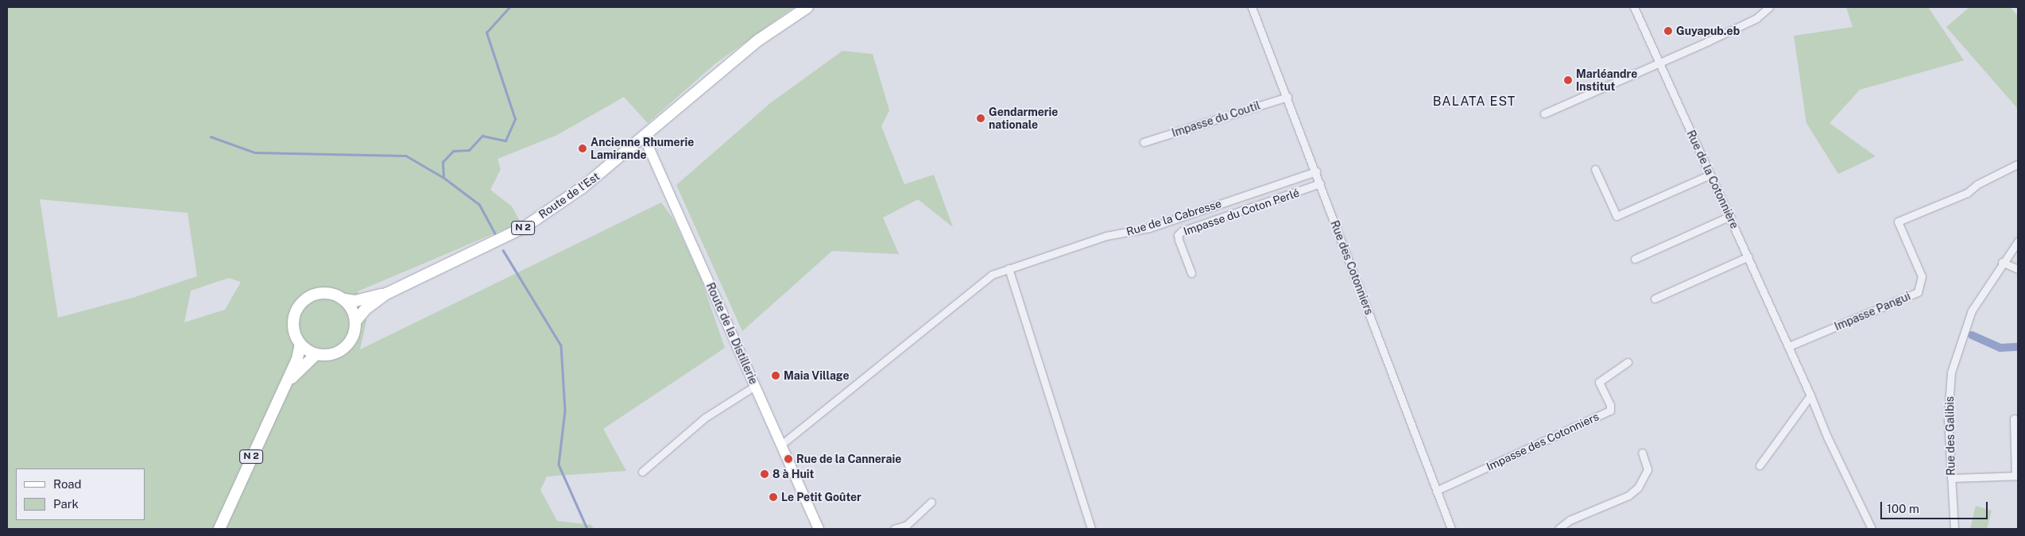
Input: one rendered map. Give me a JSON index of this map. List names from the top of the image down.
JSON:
{
  "streets": {
    "main road": ["Route de l'Est", "N 2"],
    "street": [
      "Impasse du Coutil",
      "Rue de la Cotonnière",
      "Impasse du Coton Perlé",
      "Rue de la Cabresse",
      "Rue des Cotonniers",
      "Impasse Pangui",
      "Route de la Distillerie",
      "Rue des Galibis",
      "Impasse des Cotonniers"
    ]
  },
  "crossings": [
    ["Impasse du Coutil", "Rue des Cotonniers"],
    ["Rue de la Cotonnière", "Impasse Pangui"],
    ["Route de l'Est", "N 2"],
    ["Route de l'Est", "Route de la Distillerie"],
    ["Impasse du Coton Perlé", "Rue des Cotonniers"],
    ["Rue de la Cabresse", "Rue des Cotonniers"],
    ["Rue des Cotonniers", "Impasse des Cotonniers"]
  ],
  "districts": ["BALATA EST"],
  "places": [
    "Guyapub.eb",
    "Marléandre Institut",
    "Gendarmerie nationale",
    "Ancienne Rhumerie Lamirande",
    "Maia Village",
    "Rue de la Canneraie",
    "8 à Huit",
    "Le Petit Goûter"
  ],
  "legend": ["Road", "Park"],
  "scale_bar": "100 m"
}
